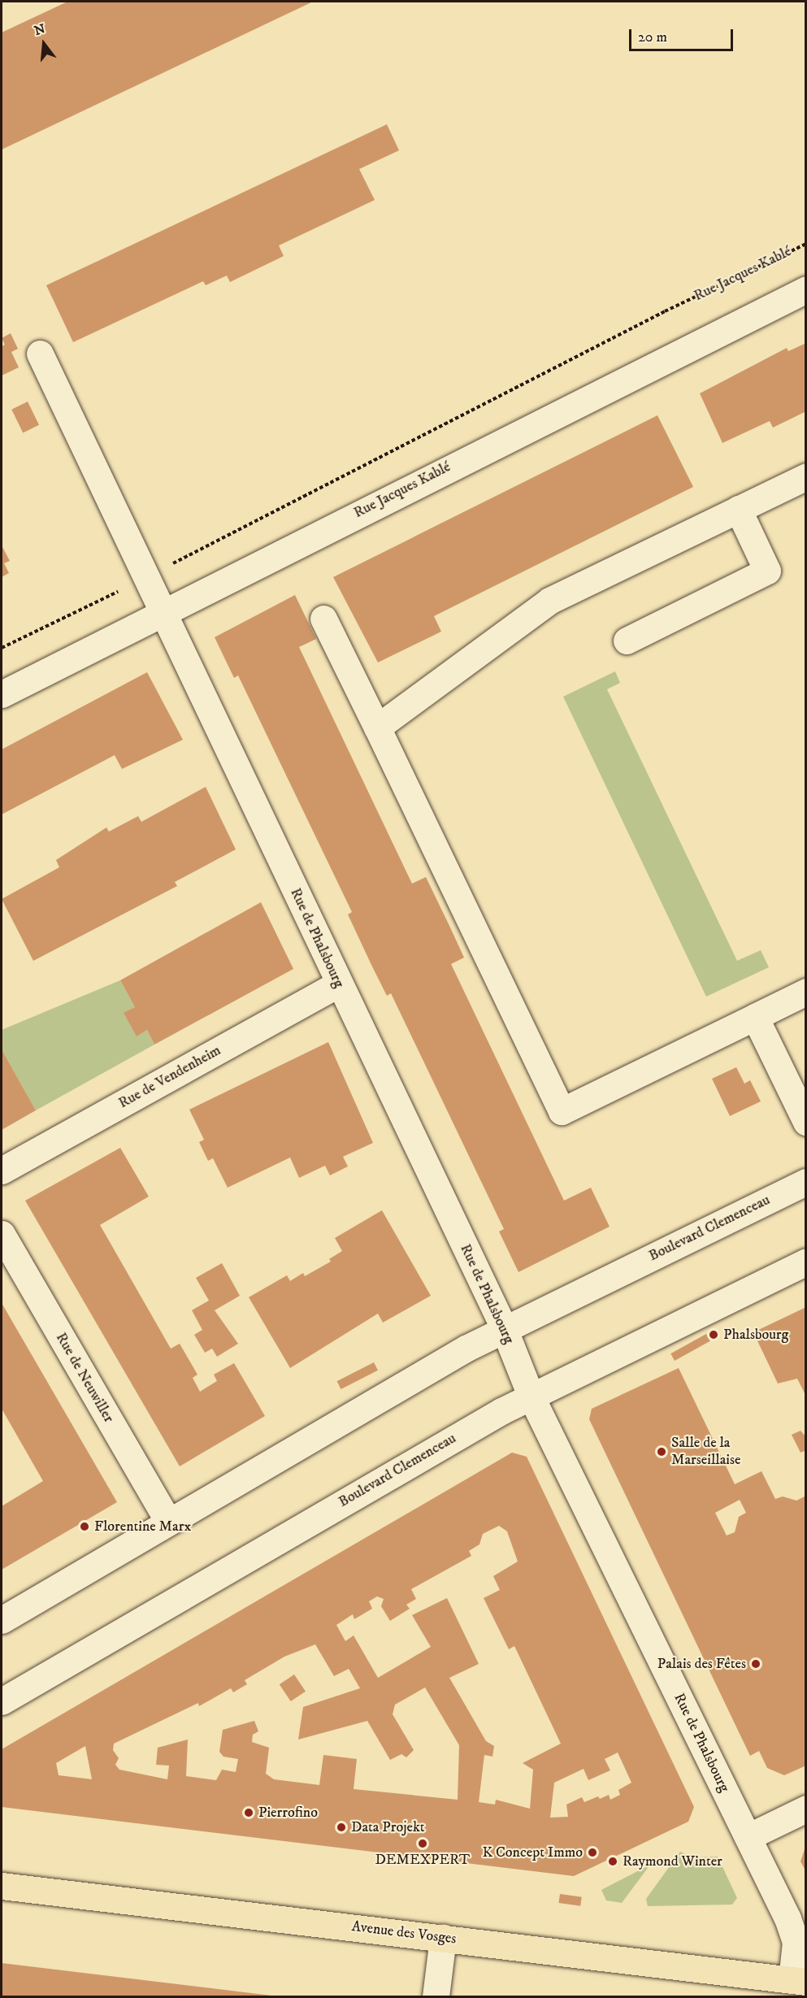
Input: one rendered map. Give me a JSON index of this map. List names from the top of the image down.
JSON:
{
  "streets": {
    "main road": ["Avenue des Vosges"],
    "street": [
      "Rue Jacques Kablé",
      "Rue de Phalsbourg",
      "Rue de Vendenheim",
      "Boulevard Clemenceau",
      "Rue de Neuwiller"
    ]
  },
  "crossings": [
    ["Rue Jacques Kablé", "Rue de Phalsbourg"],
    ["Rue de Phalsbourg", "Rue de Vendenheim"],
    ["Rue de Phalsbourg", "Boulevard Clemenceau"],
    ["Rue de Phalsbourg", "Avenue des Vosges"],
    ["Boulevard Clemenceau", "Rue de Neuwiller"]
  ],
  "places": [
    "Phalsbourg",
    "Salle de la Marseillaise",
    "Florentine Marx",
    "Palais des Fêtes",
    "Pierrofino",
    "Data Projekt",
    "DEMEXPERT",
    "K Concept Immo",
    "Raymond Winter"
  ],
  "scale_bar": "20 m",
  "north": "top"
}
